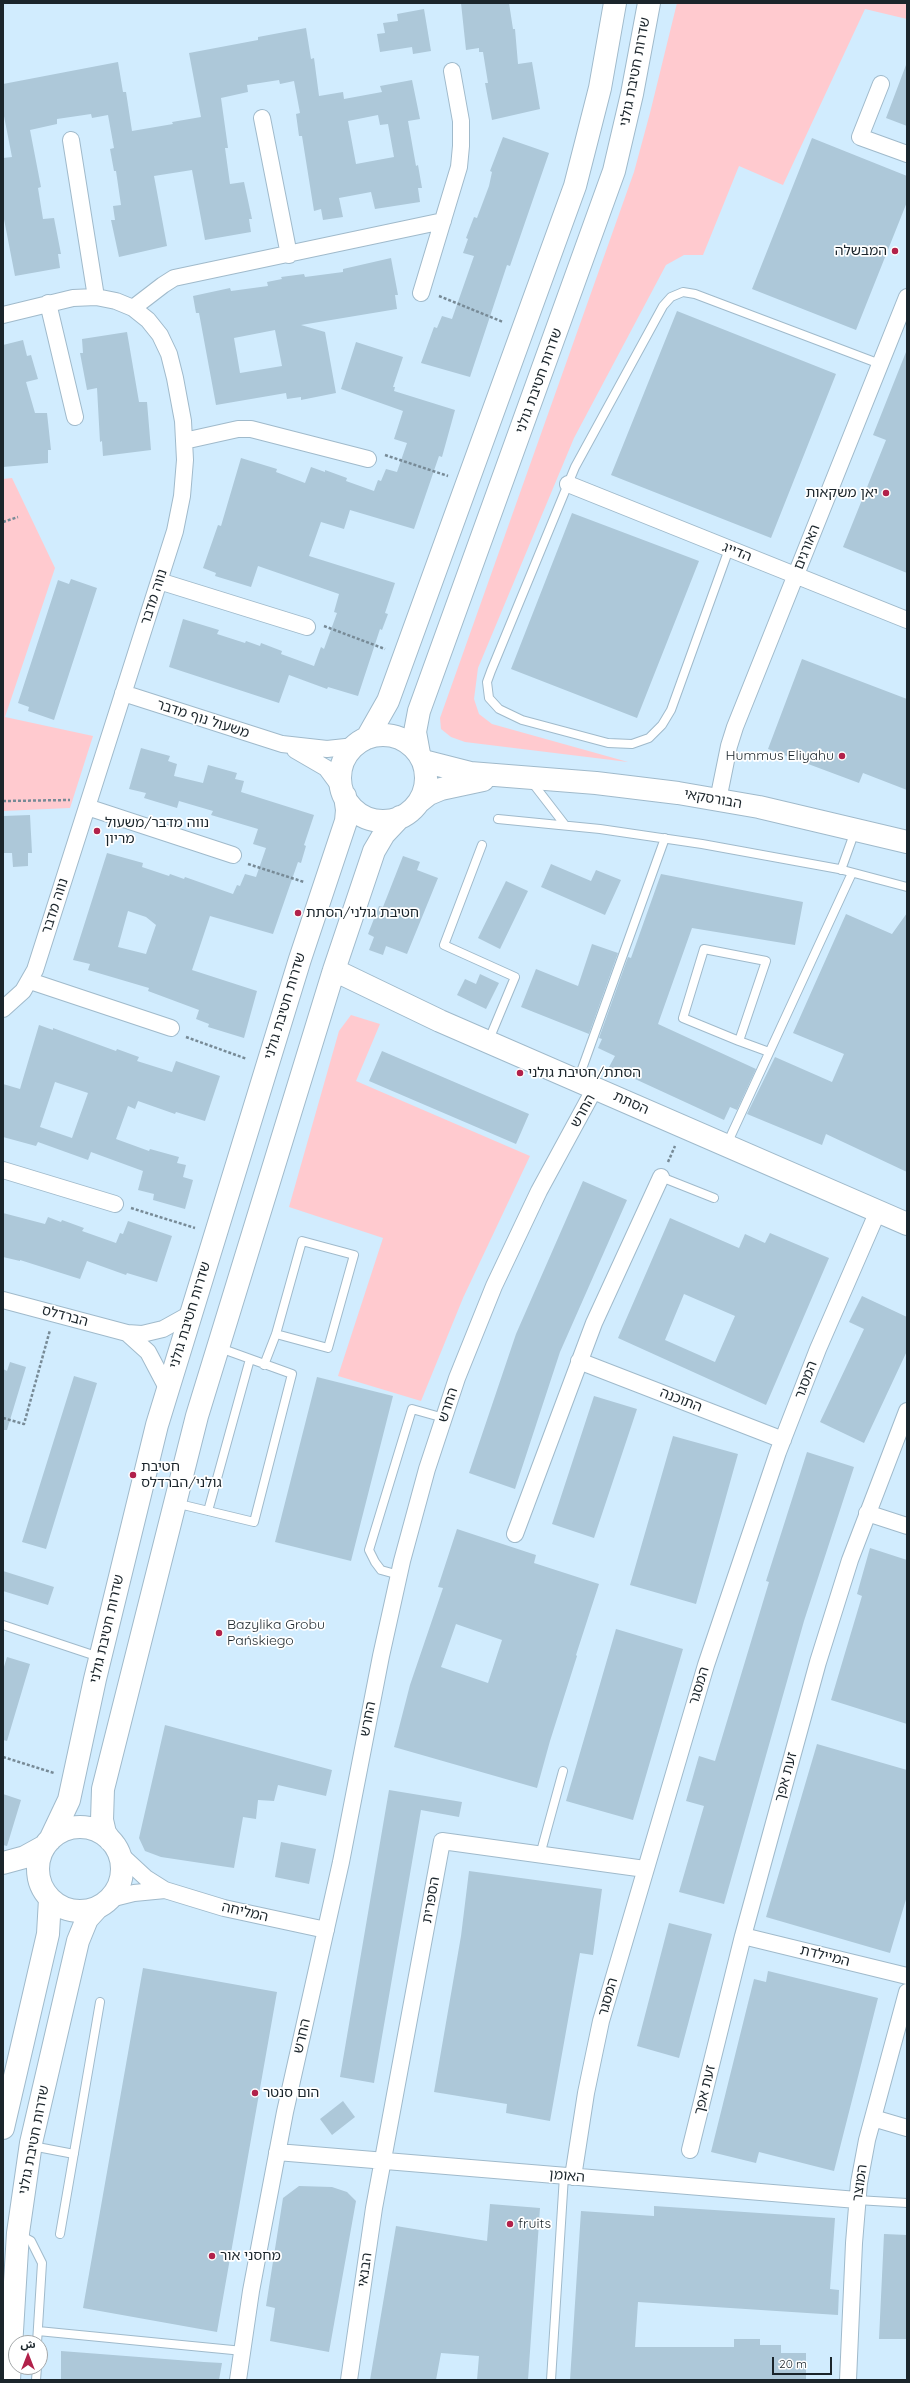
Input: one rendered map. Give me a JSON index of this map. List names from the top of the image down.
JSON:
{
  "streets": {
    "street": [
      "שדרות חטיבת גולני",
      "האורגים",
      "הדייג",
      "נווה מדבר",
      "משעול נוף מדבר",
      "הבורסקאי",
      "הסתת",
      "החרש",
      "הברדלס",
      "המסגר",
      "התוכנה",
      "זעת אפך",
      "הספרית",
      "המליחה",
      "המיילדת",
      "האומן",
      "המוצר",
      "הבנאי"
    ]
  },
  "crossings": [
    ["שדרות חטיבת גולני", "משעול נוף מדבר"],
    ["שדרות חטיבת גולני", "הבורסקאי"],
    ["שדרות חטיבת גולני", "הברדלס"],
    ["שדרות חטיבת גולני", "המליחה"],
    ["האורגים", "הדייג"],
    ["האורגים", "הבורסקאי"],
    ["נווה מדבר", "משעול נוף מדבר"],
    ["משעול נוף מדבר", "הבורסקאי"],
    ["הסתת", "החרש"],
    ["הסתת", "המסגר"],
    ["החרש", "המליחה"],
    ["החרש", "האומן"],
    ["המסגר", "התוכנה"],
    ["המסגר", "הספרית"],
    ["המסגר", "האומן"],
    ["זעת אפך", "המיילדת"],
    ["הספרית", "האומן"],
    ["הספרית", "הבנאי"],
    ["האומן", "המוצר"],
    ["האומן", "הבנאי"]
  ],
  "places": [
    "המבשלה",
    "יאן משקאות",
    "Hummus Eliyahu",
    "נווה מדבר/משעול מריון",
    "חטיבת גולני/הסתת",
    "הסתת/חטיבת גולני",
    "חטיבת גולני/הברדלס",
    "Bazylika Grobu Pańskiego",
    "הום סנטר",
    "fruits",
    "מחסני אור"
  ],
  "scale_bar": "20 m",
  "north": "top"
}
